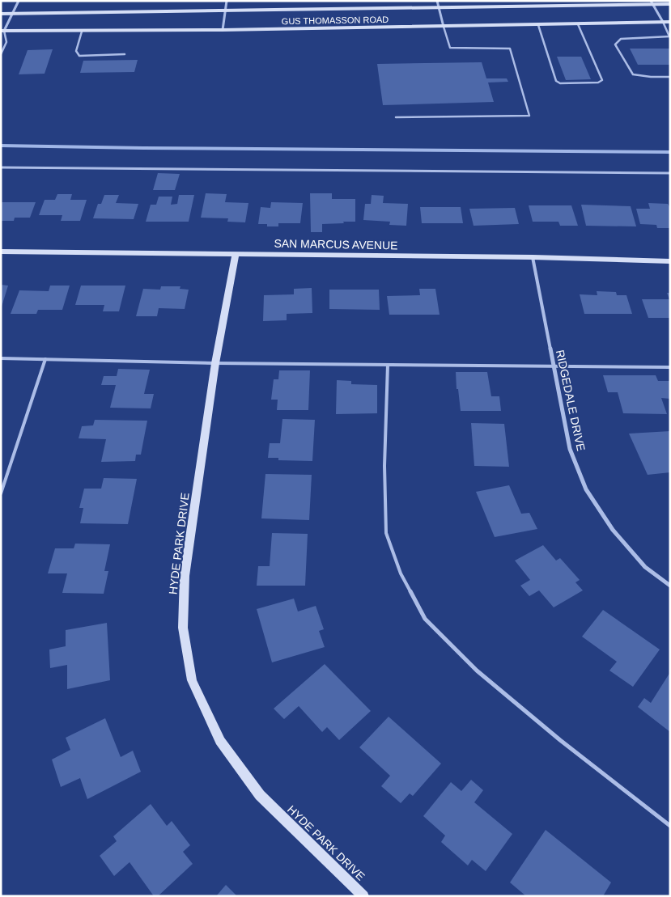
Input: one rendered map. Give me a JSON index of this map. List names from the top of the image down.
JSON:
{
  "streets": {
    "main road": ["GUS THOMASSON ROAD", "SAN MARCUS AVENUE", "HYDE PARK DRIVE"],
    "street": ["RIDGEDALE DRIVE"]
  },
  "crossings": [
    ["SAN MARCUS AVENUE", "RIDGEDALE DRIVE"],
    ["SAN MARCUS AVENUE", "HYDE PARK DRIVE"]
  ]
}
